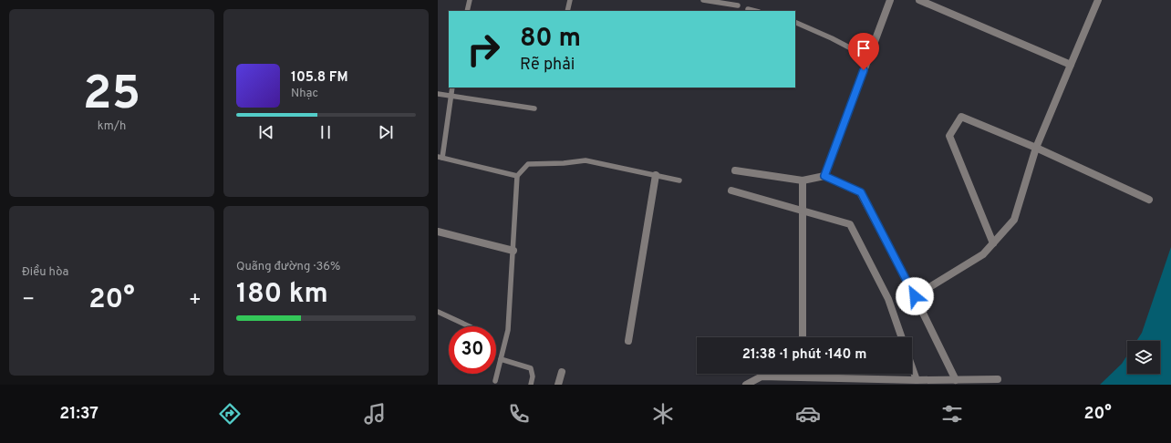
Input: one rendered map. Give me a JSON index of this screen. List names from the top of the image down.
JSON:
{
  "page": {
    "tile": [
      ["25", "km/h"],
      "Điều hòa",
      ["Quãng đường · 36%", "180 km"]
    ],
    "turn": ["80 m", "Rẽ phải"],
    "song": ["105.8 FM", "Nhạc"],
    "heat": ["−", "20°", "+"],
    "limit": "30",
    "trip": "21:38 · 1 phút · 140 m",
    "tabs": ["21:37", "20°"]
  }
}
